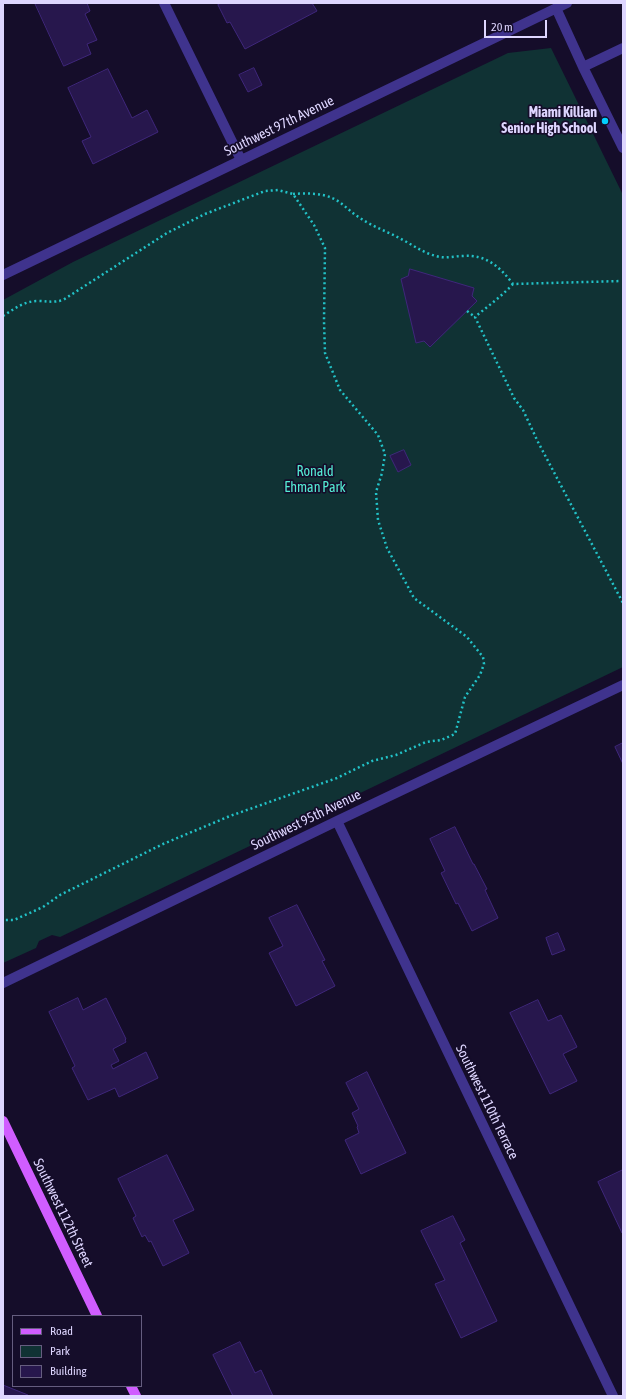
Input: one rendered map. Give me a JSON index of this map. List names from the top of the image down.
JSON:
{
  "streets": {
    "main road": ["Southwest 112th Street"],
    "street": ["Southwest 97th Avenue", "Southwest 95th Avenue", "Southwest 110th Terrace"]
  },
  "crossings": [
    ["Southwest 95th Avenue", "Southwest 110th Terrace"]
  ],
  "parks": ["Ronald Ehman Park"],
  "places": ["Miami Killian Senior High School"],
  "legend": ["Road", "Park", "Building"],
  "scale_bar": "20 m"
}
